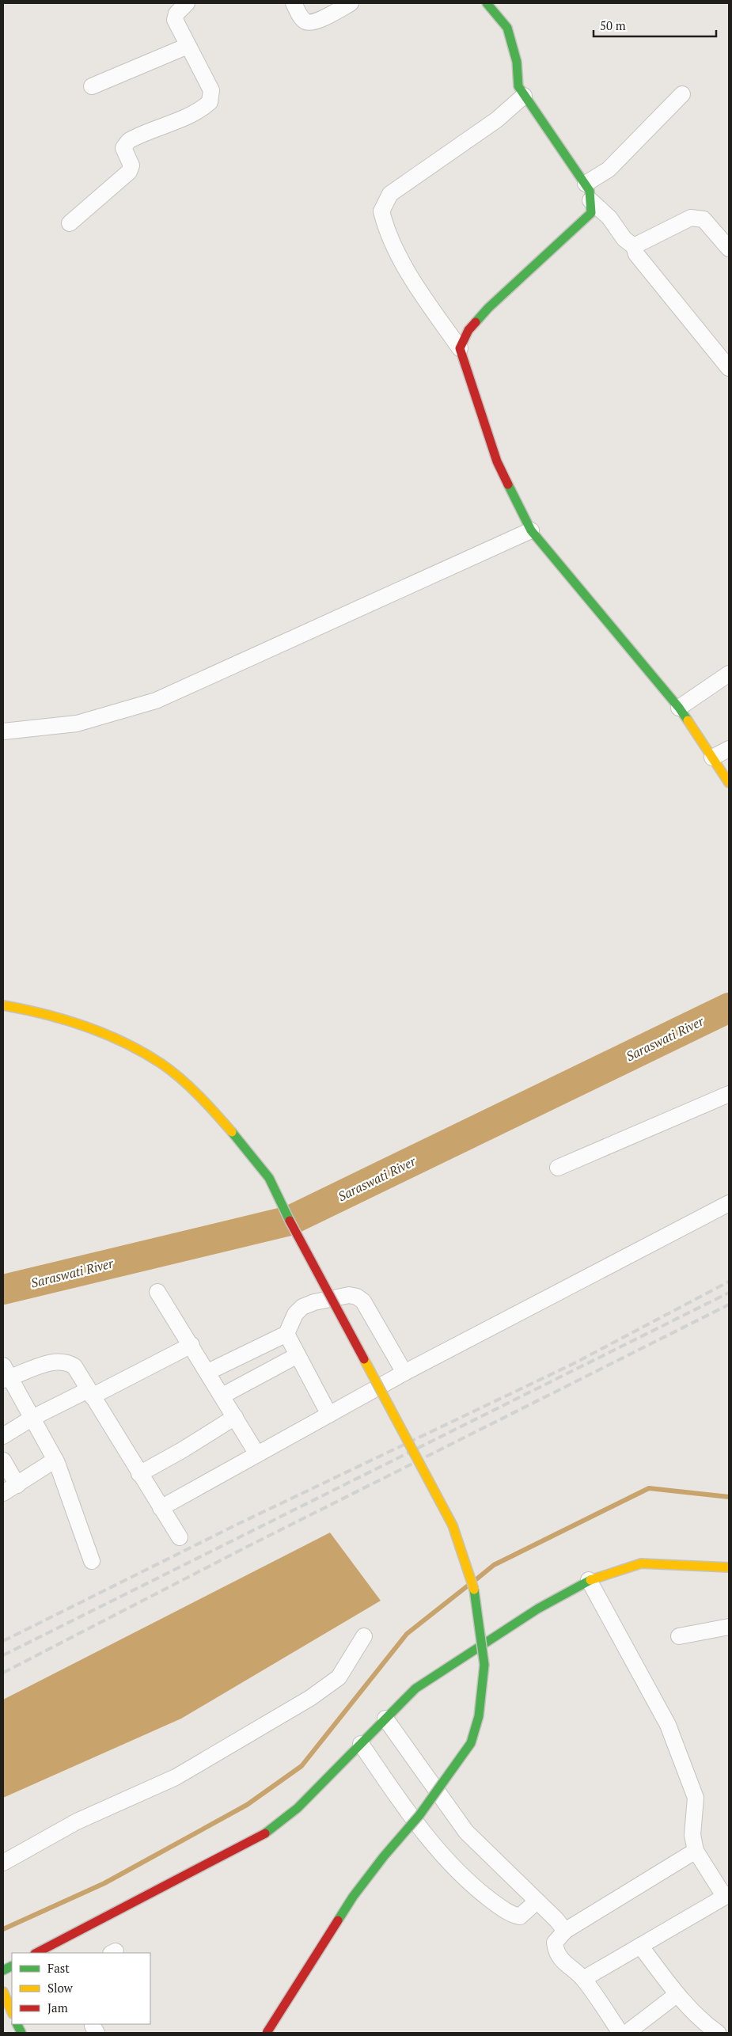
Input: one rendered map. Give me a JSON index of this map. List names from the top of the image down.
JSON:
{
  "water": ["Saraswati River"],
  "legend": ["Fast", "Slow", "Jam"],
  "scale_bar": "50 m"
}
